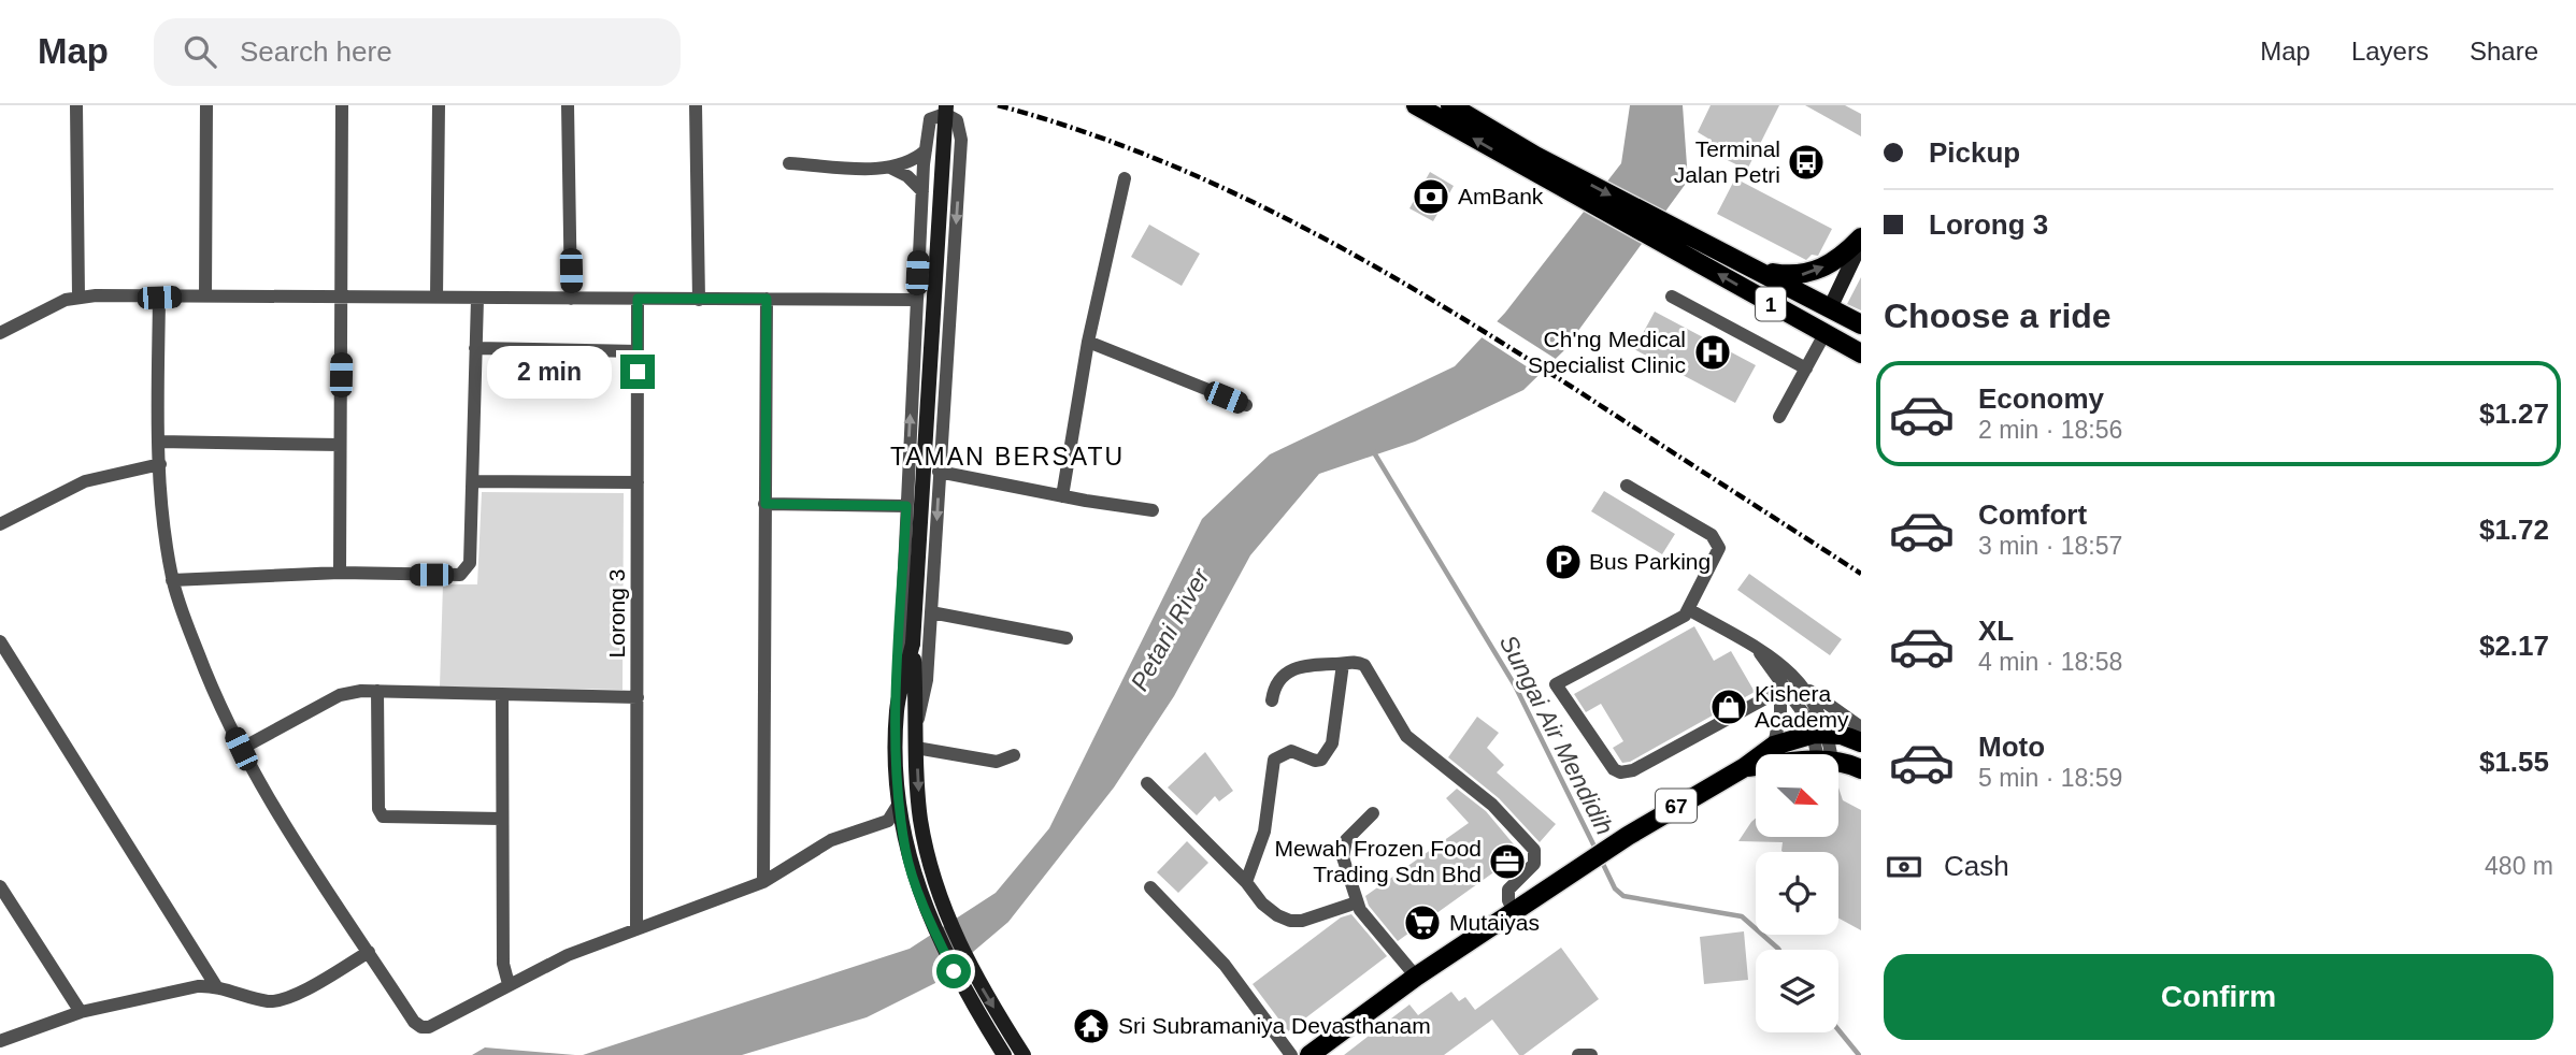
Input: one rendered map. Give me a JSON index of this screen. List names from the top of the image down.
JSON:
{
  "streets": {
    "main road": ["1", "67"],
    "street": ["Lorong 3"]
  },
  "districts": ["TAMAN BERSATU"],
  "water": ["Petani River", "Sungai Air Mendidih"],
  "places": {
    "bus stop": ["Terminal Jalan Petri"],
    "bank": ["AmBank"],
    "hospital": ["Ch'ng Medical Specialist Clinic"],
    "parking": ["Bus Parking"],
    "shop": ["Kishera Academy"],
    "office": ["Mewah Frozen Food Trading Sdn Bhd"],
    "supermarket": ["Mutaiyas"],
    "temple": ["Sri Subramaniya Devasthanam"]
  },
  "north": "bottom right",
  "page": {
    "header": "Map",
    "search": "Search here",
    "nav": ["Map", "Layers", "Share"],
    "banner": ["Pickup", "Lorong 3"],
    "heading": "Choose a ride",
    "bubble": "2 min",
    "list": [
      {
        "name": "Economy",
        "note": "2 min · 18:56",
        "value": "$1.27"
      },
      {
        "name": "Comfort",
        "note": "3 min · 18:57",
        "value": "$1.72"
      },
      {
        "name": "XL",
        "note": "4 min · 18:58",
        "value": "$2.17"
      },
      {
        "name": "Moto",
        "note": "5 min · 18:59",
        "value": "$1.55"
      }
    ],
    "pay": ["Cash", "480 m"],
    "buttons": "Confirm"
  }
}
